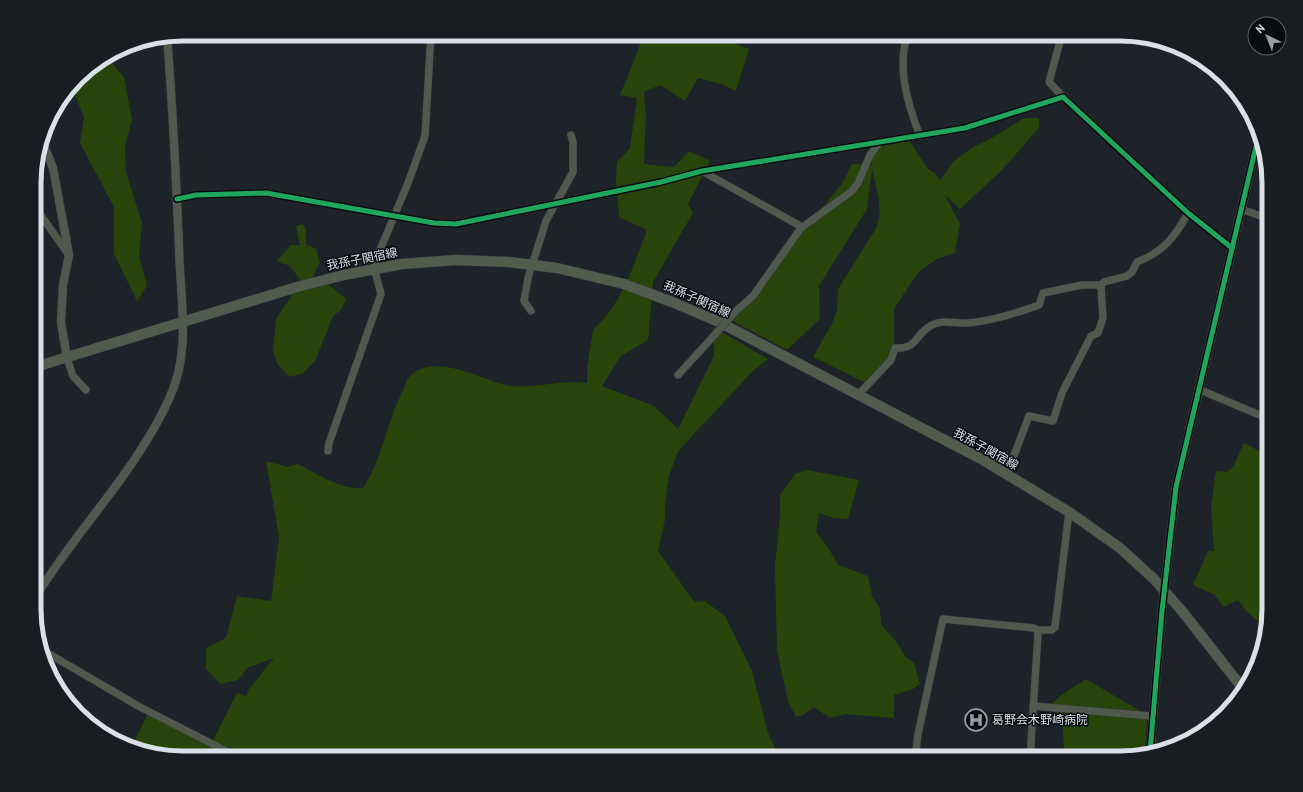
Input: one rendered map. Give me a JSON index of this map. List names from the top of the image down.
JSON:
{
  "streets": {
    "main road": ["我孫子関宿線"]
  },
  "places": {
    "hospital": ["葛野会木野崎病院"]
  },
  "north": "top left"
}
